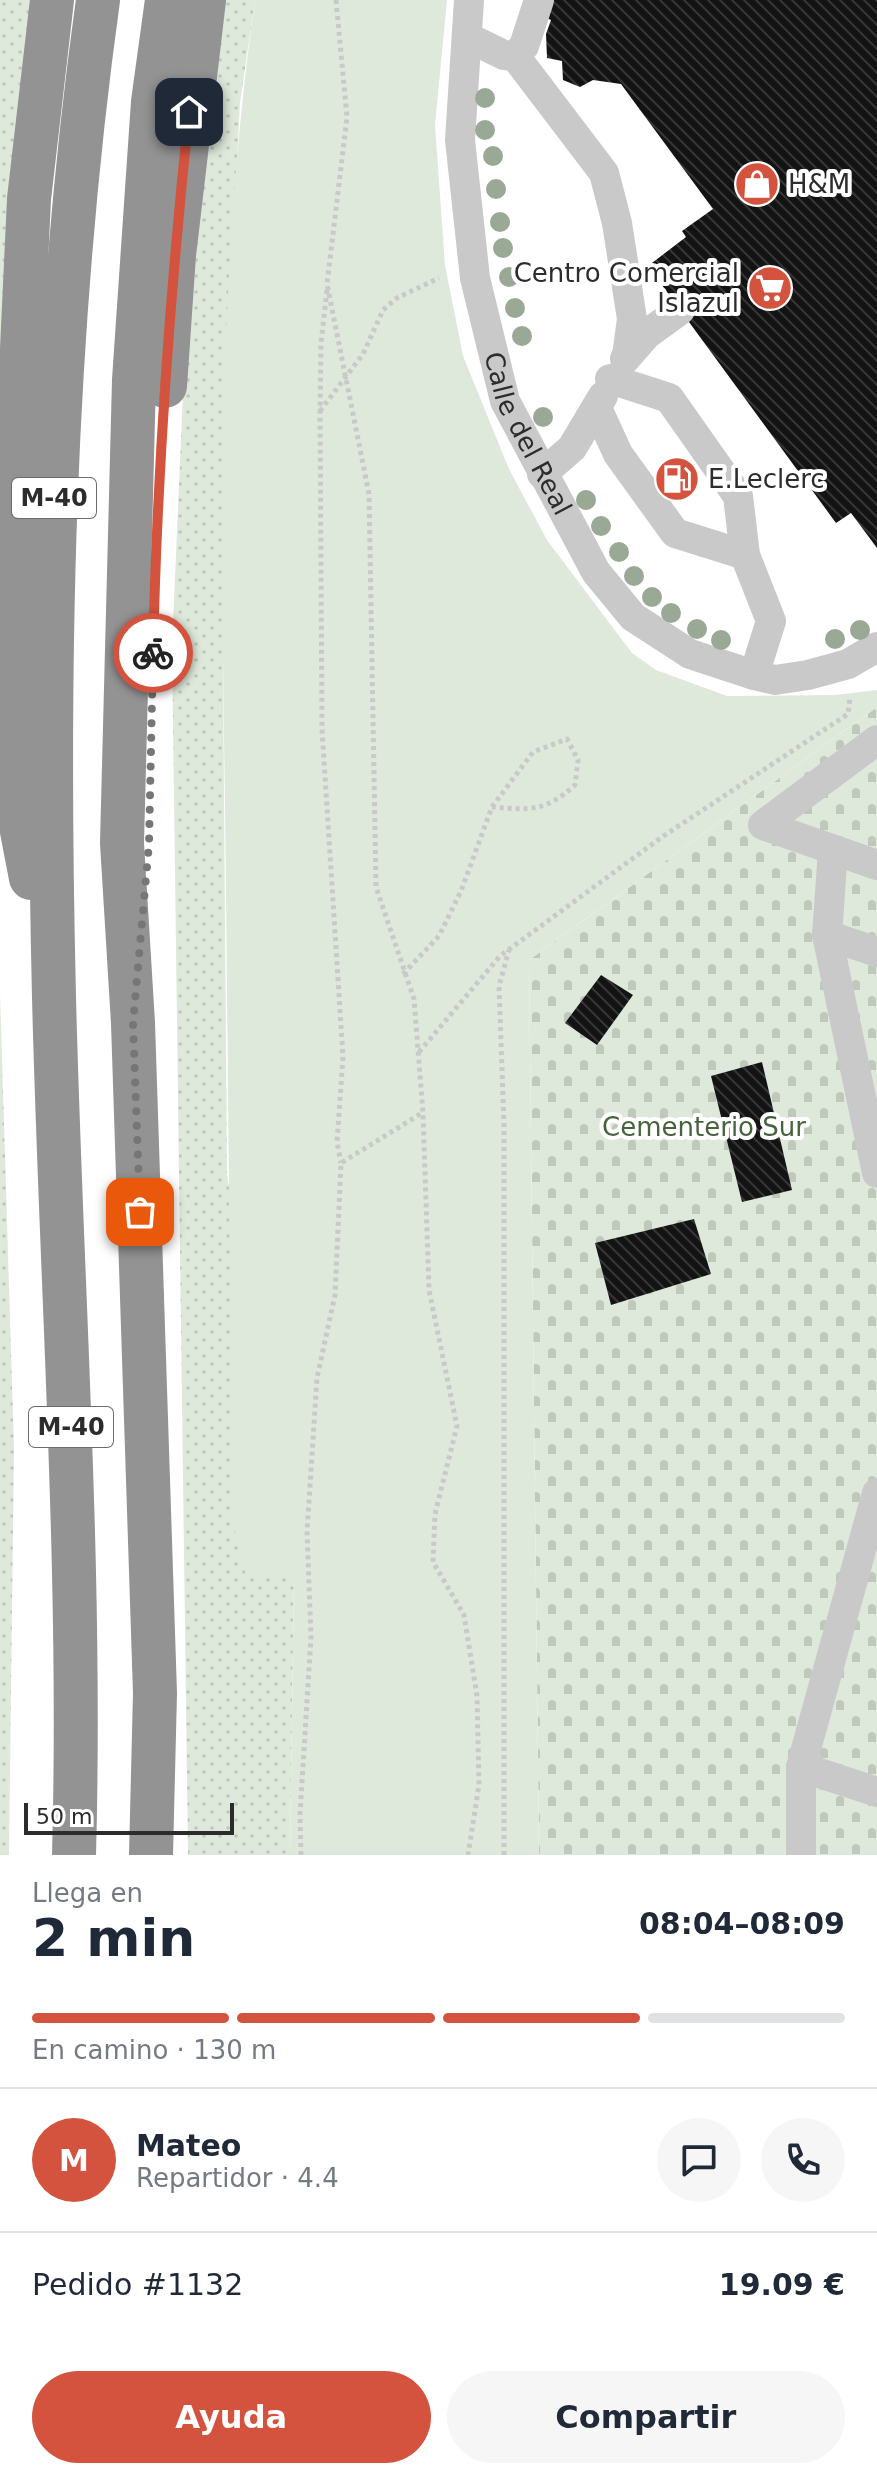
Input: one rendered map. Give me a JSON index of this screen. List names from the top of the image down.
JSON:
{
  "streets": {
    "highway": ["M-40"],
    "street": ["Calle del Real"]
  },
  "parks": ["Cementerio Sur"],
  "places": {
    "shop": ["H&M"],
    "supermarket": ["Centro Comercial Islazul"],
    "fuel station": ["E.Leclerc"]
  },
  "scale_bar": "50 m",
  "page": {
    "scale": "50 m",
    "heading": ["2 min", "Llega en", "08:04–08:09"],
    "panel": [
      "Mateo",
      "Repartidor · 4.4",
      "Pedido #1132",
      "19.09 €"
    ],
    "bar": "En camino · 130 m",
    "round": "M",
    "buttons": ["Ayuda", "Compartir"]
  }
}
